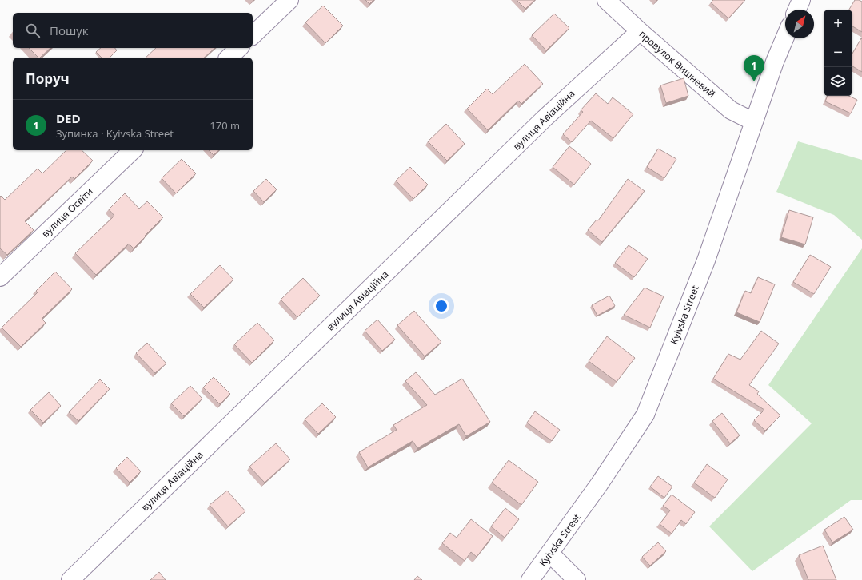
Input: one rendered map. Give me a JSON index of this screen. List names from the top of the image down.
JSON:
{
  "streets": {
    "street": [
      "провулок Вишневий",
      "вулиця Авіаційна",
      "вулиця Освіти",
      "Kyivska Street"
    ]
  },
  "crossings": [
    ["провулок Вишневий", "вулиця Авіаційна"],
    ["провулок Вишневий", "Kyivska Street"]
  ],
  "north": "top right",
  "page": {
    "map_buttons": ["+", "−"],
    "search": "Пошук",
    "pins": "1",
    "heading": "Поруч",
    "list": [
      {
        "mark": "1",
        "name": "DED",
        "note": "Зупинка · Kyivska Street",
        "value": "170 m"
      }
    ]
  }
}
